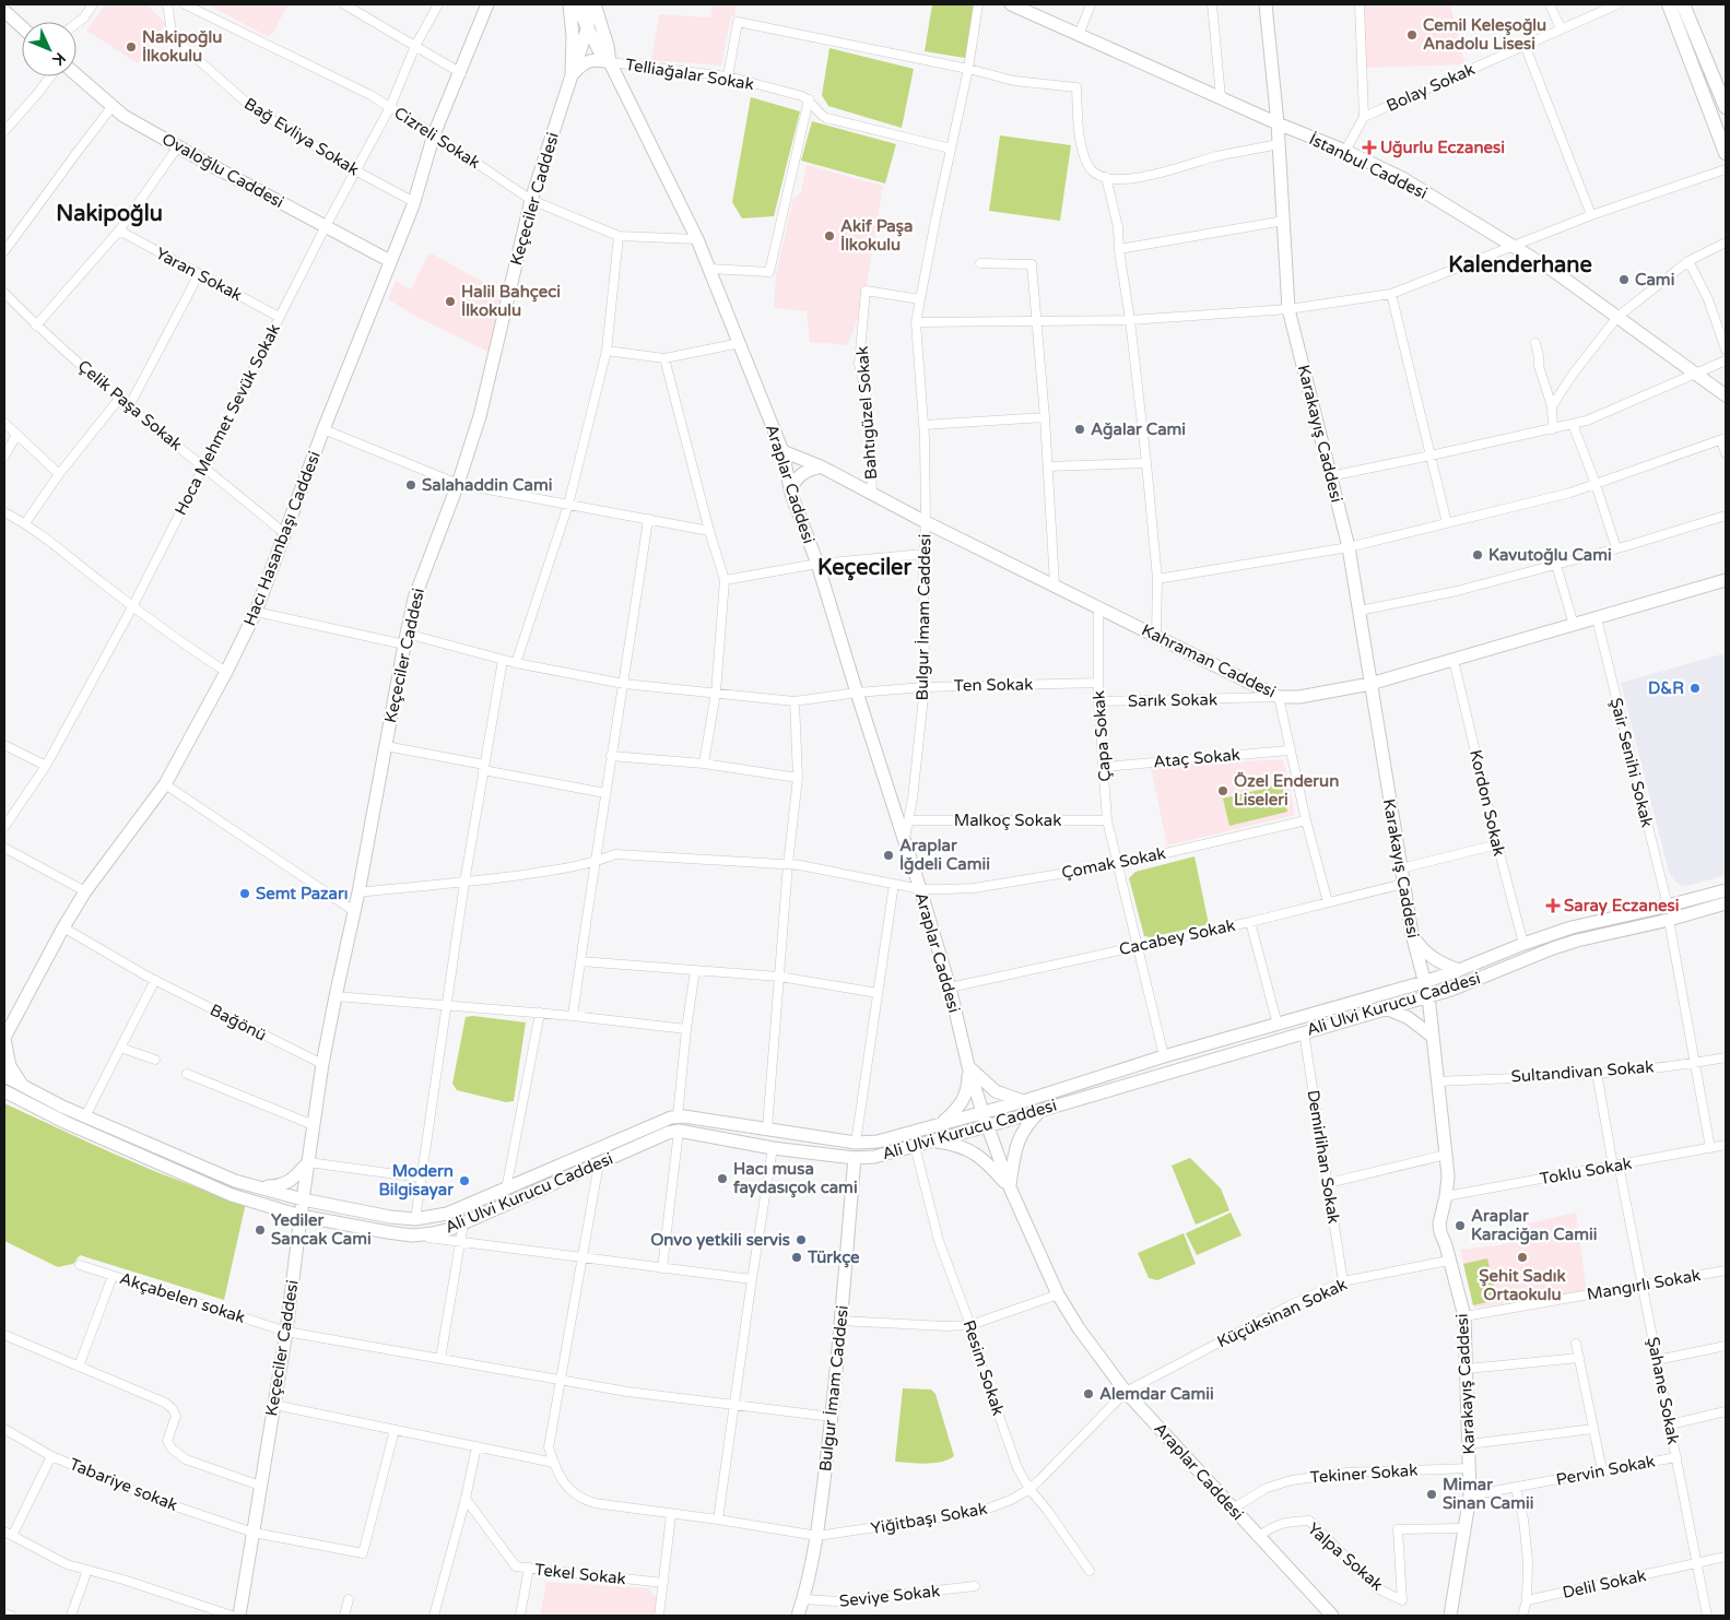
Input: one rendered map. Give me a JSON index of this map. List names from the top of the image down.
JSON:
{
  "streets": {
    "street": [
      "Telliağalar Sokak",
      "Bolay Sokak",
      "Bağ Evliya Sokak",
      "Cizreli Sokak",
      "İstanbul Caddesi",
      "Ovaloğlu Caddesi",
      "Keçeciler Caddesi",
      "Yaran Sokak",
      "Çelik Paşa Sokak",
      "Bahtıgüzel Sokak",
      "Hoca Mehmet Sevük Sokak",
      "Karakayış Caddesi",
      "Araplar Caddesi",
      "Hacı Hasanbaşı Caddesi",
      "Bulgur İmam Caddesi",
      "Kahraman Caddesi",
      "Ten Sokak",
      "Sarık Sokak",
      "Çapa Sokak",
      "Ataç Sokak",
      "Şair Senihi Sokak",
      "Kordon Sokak",
      "Malkoç Sokak",
      "Çomak Sokak",
      "Cacabey Sokak",
      "Ali Ulvi Kurucu Caddesi",
      "Bağönü",
      "Sultandivan Sokak",
      "Demirlihan Sokak",
      "Toklu Sokak",
      "Mangırlı Sokak",
      "Akçabelen sokak",
      "Küçüksinan Sokak",
      "Resim Sokak",
      "Şahane Sokak",
      "Pervin Sokak",
      "Tekiner Sokak",
      "Tabariye sokak",
      "Yiğitbaşı Sokak",
      "Yalpa Sokak",
      "Tekel Sokak",
      "Delil Sokak",
      "Seviye Sokak"
    ]
  },
  "crossings": [
    ["Telliağalar Sokak", "Araplar Caddesi"],
    ["Telliağalar Sokak", "Bulgur İmam Caddesi"],
    ["Bağ Evliya Sokak", "Hoca Mehmet Sevük Sokak"],
    ["Bağ Evliya Sokak", "Hacı Hasanbaşı Caddesi"],
    ["Cizreli Sokak", "Keçeciler Caddesi"],
    ["Cizreli Sokak", "Hoca Mehmet Sevük Sokak"],
    ["Cizreli Sokak", "Araplar Caddesi"],
    ["Cizreli Sokak", "Hacı Hasanbaşı Caddesi"],
    ["İstanbul Caddesi", "Karakayış Caddesi"],
    ["Ovaloğlu Caddesi", "Hoca Mehmet Sevük Sokak"],
    ["Ovaloğlu Caddesi", "Hacı Hasanbaşı Caddesi"],
    ["Keçeciler Caddesi", "Ten Sokak"],
    ["Keçeciler Caddesi", "Çomak Sokak"],
    ["Keçeciler Caddesi", "Ali Ulvi Kurucu Caddesi"],
    ["Keçeciler Caddesi", "Bağönü"],
    ["Keçeciler Caddesi", "Akçabelen sokak"],
    ["Keçeciler Caddesi", "Tabariye sokak"],
    ["Yaran Sokak", "Hoca Mehmet Sevük Sokak"],
    ["Çelik Paşa Sokak", "Hoca Mehmet Sevük Sokak"],
    ["Çelik Paşa Sokak", "Hacı Hasanbaşı Caddesi"],
    ["Bahtıgüzel Sokak", "Bulgur İmam Caddesi"],
    ["Bahtıgüzel Sokak", "Kahraman Caddesi"],
    ["Karakayış Caddesi", "Kahraman Caddesi"],
    ["Karakayış Caddesi", "Cacabey Sokak"],
    ["Karakayış Caddesi", "Ali Ulvi Kurucu Caddesi"],
    ["Karakayış Caddesi", "Sultandivan Sokak"],
    ["Karakayış Caddesi", "Toklu Sokak"],
    ["Karakayış Caddesi", "Mangırlı Sokak"],
    ["Karakayış Caddesi", "Küçüksinan Sokak"],
    ["Karakayış Caddesi", "Pervin Sokak"],
    ["Karakayış Caddesi", "Tekiner Sokak"],
    ["Karakayış Caddesi", "Yalpa Sokak"],
    ["Araplar Caddesi", "Bulgur İmam Caddesi"],
    ["Araplar Caddesi", "Kahraman Caddesi"],
    ["Araplar Caddesi", "Ten Sokak"],
    ["Araplar Caddesi", "Çomak Sokak"],
    ["Araplar Caddesi", "Cacabey Sokak"],
    ["Araplar Caddesi", "Ali Ulvi Kurucu Caddesi"],
    ["Araplar Caddesi", "Küçüksinan Sokak"],
    ["Araplar Caddesi", "Tekiner Sokak"],
    ["Araplar Caddesi", "Yiğitbaşı Sokak"],
    ["Araplar Caddesi", "Yalpa Sokak"],
    ["Hacı Hasanbaşı Caddesi", "Ten Sokak"],
    ["Hacı Hasanbaşı Caddesi", "Bağönü"],
    ["Bulgur İmam Caddesi", "Kahraman Caddesi"],
    ["Bulgur İmam Caddesi", "Ten Sokak"],
    ["Bulgur İmam Caddesi", "Malkoç Sokak"],
    ["Bulgur İmam Caddesi", "Ali Ulvi Kurucu Caddesi"],
    ["Bulgur İmam Caddesi", "Akçabelen sokak"],
    ["Bulgur İmam Caddesi", "Yiğitbaşı Sokak"],
    ["Bulgur İmam Caddesi", "Seviye Sokak"],
    ["Kahraman Caddesi", "Sarık Sokak"],
    ["Kahraman Caddesi", "Çapa Sokak"],
    ["Kahraman Caddesi", "Şair Senihi Sokak"],
    ["Kahraman Caddesi", "Kordon Sokak"],
    ["Ten Sokak", "Çapa Sokak"],
    ["Sarık Sokak", "Çapa Sokak"],
    ["Çapa Sokak", "Ataç Sokak"],
    ["Çapa Sokak", "Malkoç Sokak"],
    ["Çapa Sokak", "Çomak Sokak"],
    ["Çapa Sokak", "Cacabey Sokak"],
    ["Çapa Sokak", "Ali Ulvi Kurucu Caddesi"],
    ["Şair Senihi Sokak", "Ali Ulvi Kurucu Caddesi"],
    ["Kordon Sokak", "Ali Ulvi Kurucu Caddesi"],
    ["Ali Ulvi Kurucu Caddesi", "Demirlihan Sokak"],
    ["Ali Ulvi Kurucu Caddesi", "Resim Sokak"],
    ["Sultandivan Sokak", "Şahane Sokak"],
    ["Demirlihan Sokak", "Küçüksinan Sokak"],
    ["Toklu Sokak", "Şahane Sokak"],
    ["Mangırlı Sokak", "Şahane Sokak"],
    ["Küçüksinan Sokak", "Yiğitbaşı Sokak"],
    ["Resim Sokak", "Yiğitbaşı Sokak"],
    ["Şahane Sokak", "Pervin Sokak"],
    ["Şahane Sokak", "Delil Sokak"]
  ],
  "districts": ["Nakipoğlu", "Kalenderhane", "Keçeciler"],
  "places": {
    "other": [
      "Cemil Keleşoğlu Anadolu Lisesi",
      "Nakipoğlu İlkokulu",
      "Akif Paşa İlkokulu",
      "Cami",
      "Halil Bahçeci İlkokulu",
      "Ağalar Cami",
      "Salahaddin Cami",
      "Kavutoğlu Cami",
      "D&R",
      "Özel Enderun Liseleri",
      "Araplar İğdeli Camii",
      "Semt Pazarı",
      "Hacı musa faydasıçok cami",
      "Modern Bilgisayar",
      "Araplar Karaciğan Camii",
      "Yediler Sancak Cami",
      "Onvo yetkili servis",
      "Türkçe",
      "Şehit Sadık Ortaokulu",
      "Alemdar Camii",
      "Mimar Sinan Camii"
    ],
    "health": ["Uğurlu Eczanesi", "Saray Eczanesi"]
  },
  "north": "bottom right"
}
